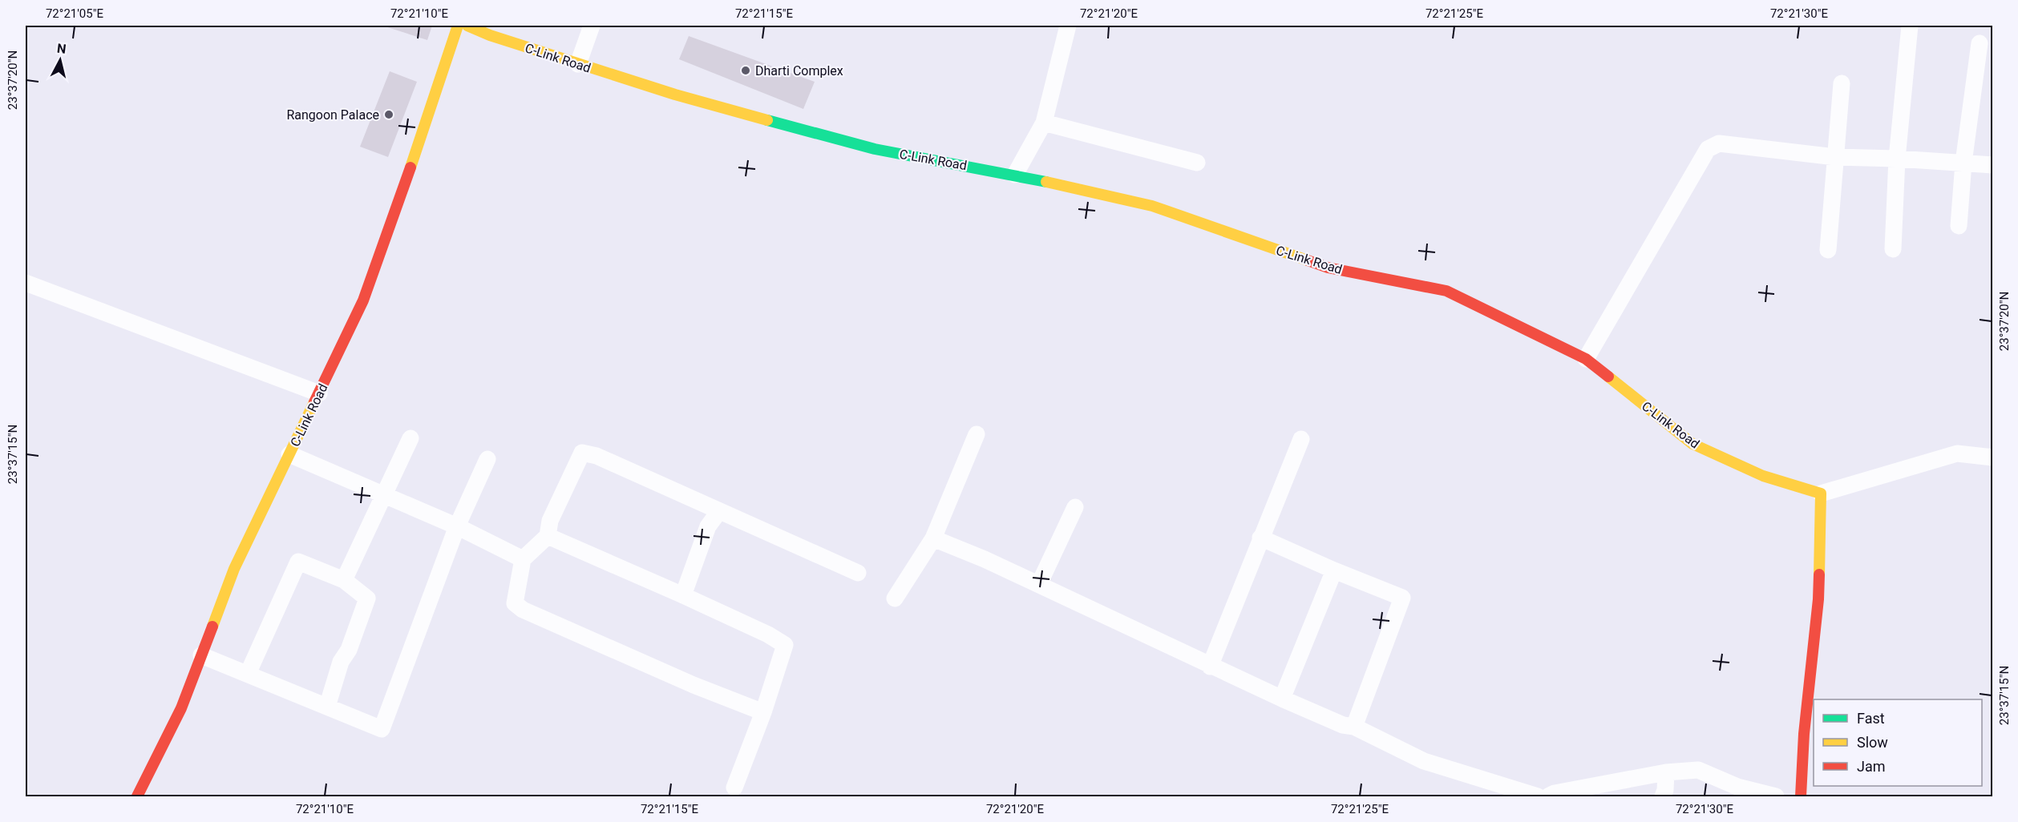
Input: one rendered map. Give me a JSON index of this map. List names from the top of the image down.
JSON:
{
  "streets": {
    "street": ["C-Link Road"]
  },
  "places": ["Dharti Complex", "Rangoon Palace"],
  "legend": ["Fast", "Slow", "Jam"],
  "north": "top",
  "coordinates": [
    "72°21'05\"E",
    "72°21'10\"E",
    "72°21'15\"E",
    "72°21'20\"E",
    "72°21'25\"E",
    "72°21'30\"E",
    "23°37'20\"N",
    "23°37'15\"N"
  ]
}
